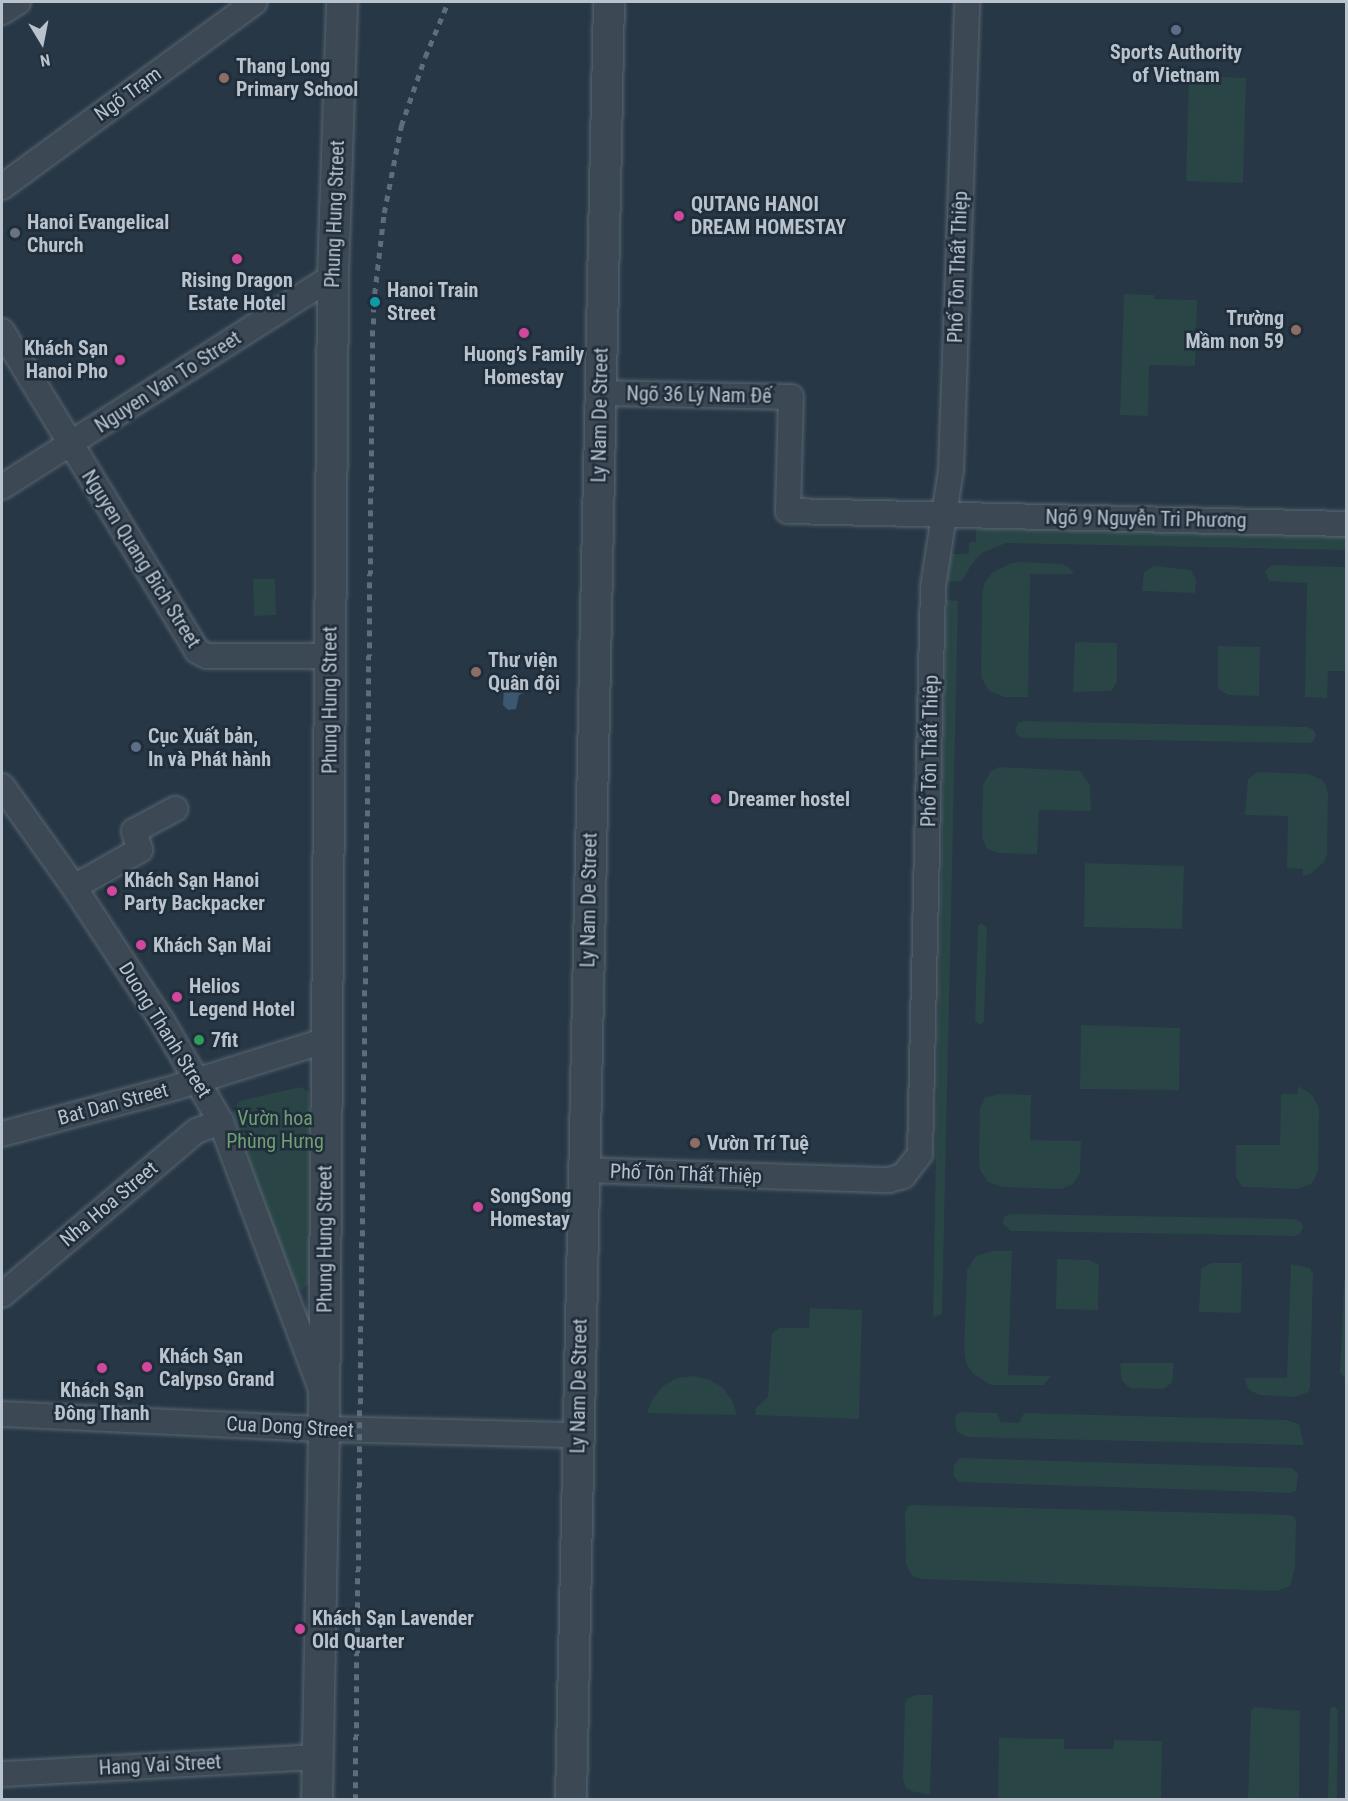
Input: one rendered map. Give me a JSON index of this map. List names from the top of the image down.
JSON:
{
  "streets": {
    "street": [
      "Ngõ Trạm",
      "Phung Hung Street",
      "Phố Tôn Thất Thiệp",
      "Nguyen Van To Street",
      "Ngõ 36 Lý Nam Đế",
      "Ly Nam De Street",
      "Ngõ 9 Nguyễn Tri Phương",
      "Nguyen Quang Bich Street",
      "Duong Thanh Street",
      "Bat Dan Street",
      "Nha Hoa Street",
      "Cua Dong Street",
      "Hang Vai Street"
    ]
  },
  "crossings": [
    ["Phung Hung Street", "Nguyen Van To Street"],
    ["Phung Hung Street", "Nguyen Quang Bich Street"],
    ["Phung Hung Street", "Duong Thanh Street"],
    ["Phung Hung Street", "Bat Dan Street"],
    ["Phung Hung Street", "Cua Dong Street"],
    ["Phố Tôn Thất Thiệp", "Ly Nam De Street"],
    ["Phố Tôn Thất Thiệp", "Ngõ 9 Nguyễn Tri Phương"],
    ["Nguyen Van To Street", "Nguyen Quang Bich Street"],
    ["Ngõ 36 Lý Nam Đế", "Ly Nam De Street"],
    ["Ngõ 36 Lý Nam Đế", "Ngõ 9 Nguyễn Tri Phương"],
    ["Ly Nam De Street", "Cua Dong Street"],
    ["Duong Thanh Street", "Bat Dan Street"],
    ["Duong Thanh Street", "Nha Hoa Street"]
  ],
  "parks": ["Vườn hoa Phùng Hưng"],
  "places": [
    "Sports Authority of Vietnam",
    "Thang Long Primary School",
    "QUTANG HANOI DREAM HOMESTAY",
    "Hanoi Evangelical Church",
    "Rising Dragon Estate Hotel",
    "Hanoi Train Street",
    "Trường Mầm non 59",
    "Huong’s Family Homestay",
    "Khách Sạn Hanoi Pho",
    "Thư viện Quân đội",
    "Cục Xuất bản, In và Phát hành",
    "Dreamer hostel",
    "Khách Sạn Hanoi Party Backpacker",
    "Khách Sạn Mai",
    "Helios Legend Hotel",
    "7fit",
    "Vườn Trí Tuệ",
    "SongSong Homestay",
    "Khách Sạn Calypso Grand",
    "Khách Sạn Đông Thanh",
    "Khách Sạn Lavender Old Quarter"
  ],
  "north": "bottom"
}
